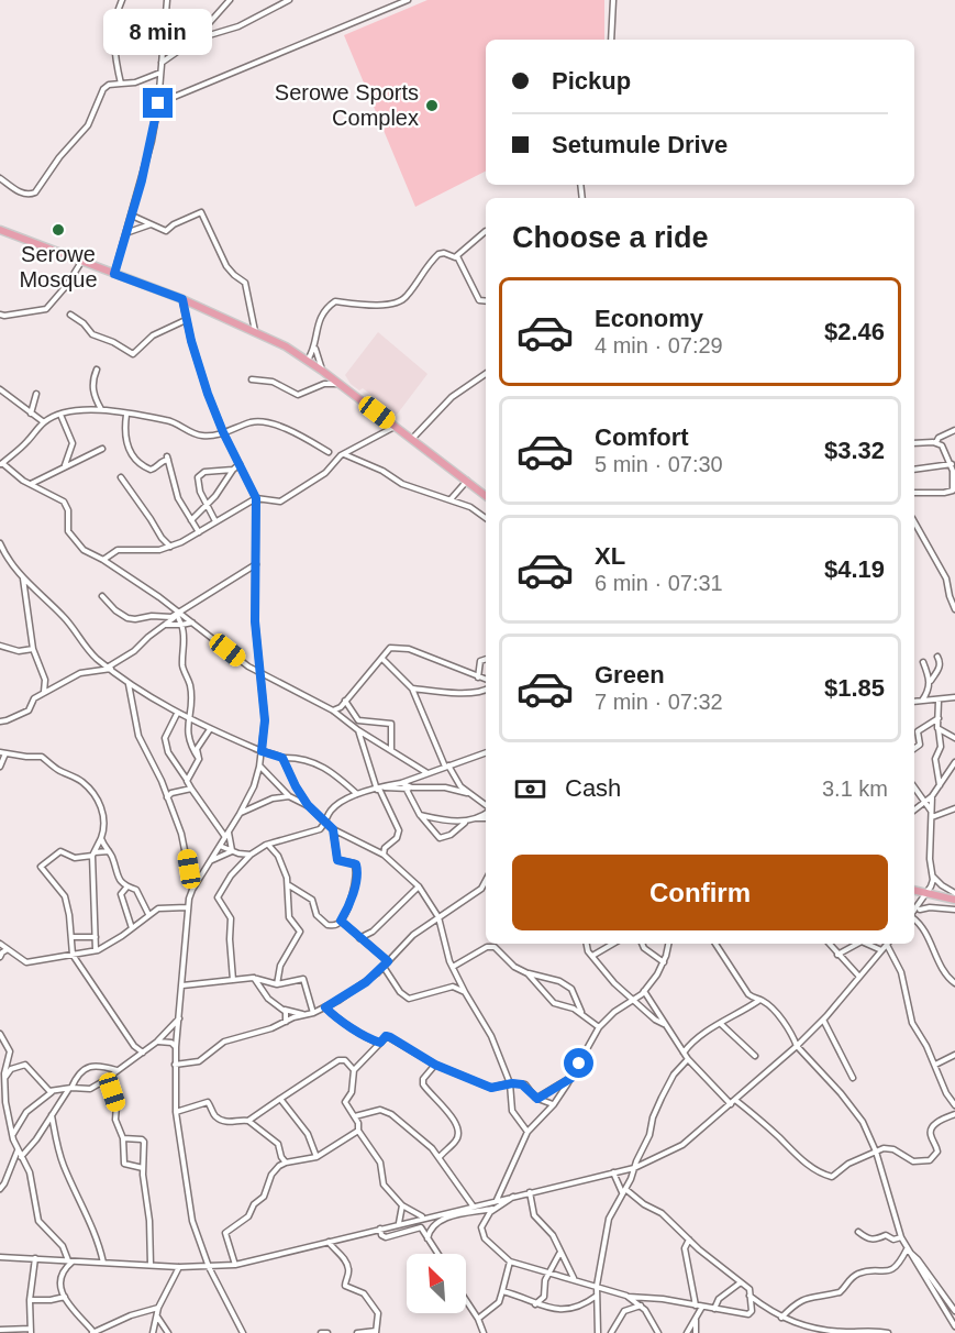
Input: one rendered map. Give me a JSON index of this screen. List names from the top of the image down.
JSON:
{
  "places": ["Serowe Sports Complex", "Serowe Mosque"],
  "north": "top left",
  "page": {
    "bubble": "8 min",
    "banner": ["Pickup", "Setumule Drive"],
    "heading": "Choose a ride",
    "list": [
      {
        "name": "Economy",
        "note": "4 min · 07:29",
        "value": "$2.46"
      },
      {
        "name": "Comfort",
        "note": "5 min · 07:30",
        "value": "$3.32"
      },
      {
        "name": "XL",
        "note": "6 min · 07:31",
        "value": "$4.19"
      },
      {
        "name": "Green",
        "note": "7 min · 07:32",
        "value": "$1.85"
      }
    ],
    "pay": ["Cash", "3.1 km"],
    "buttons": "Confirm"
  }
}
